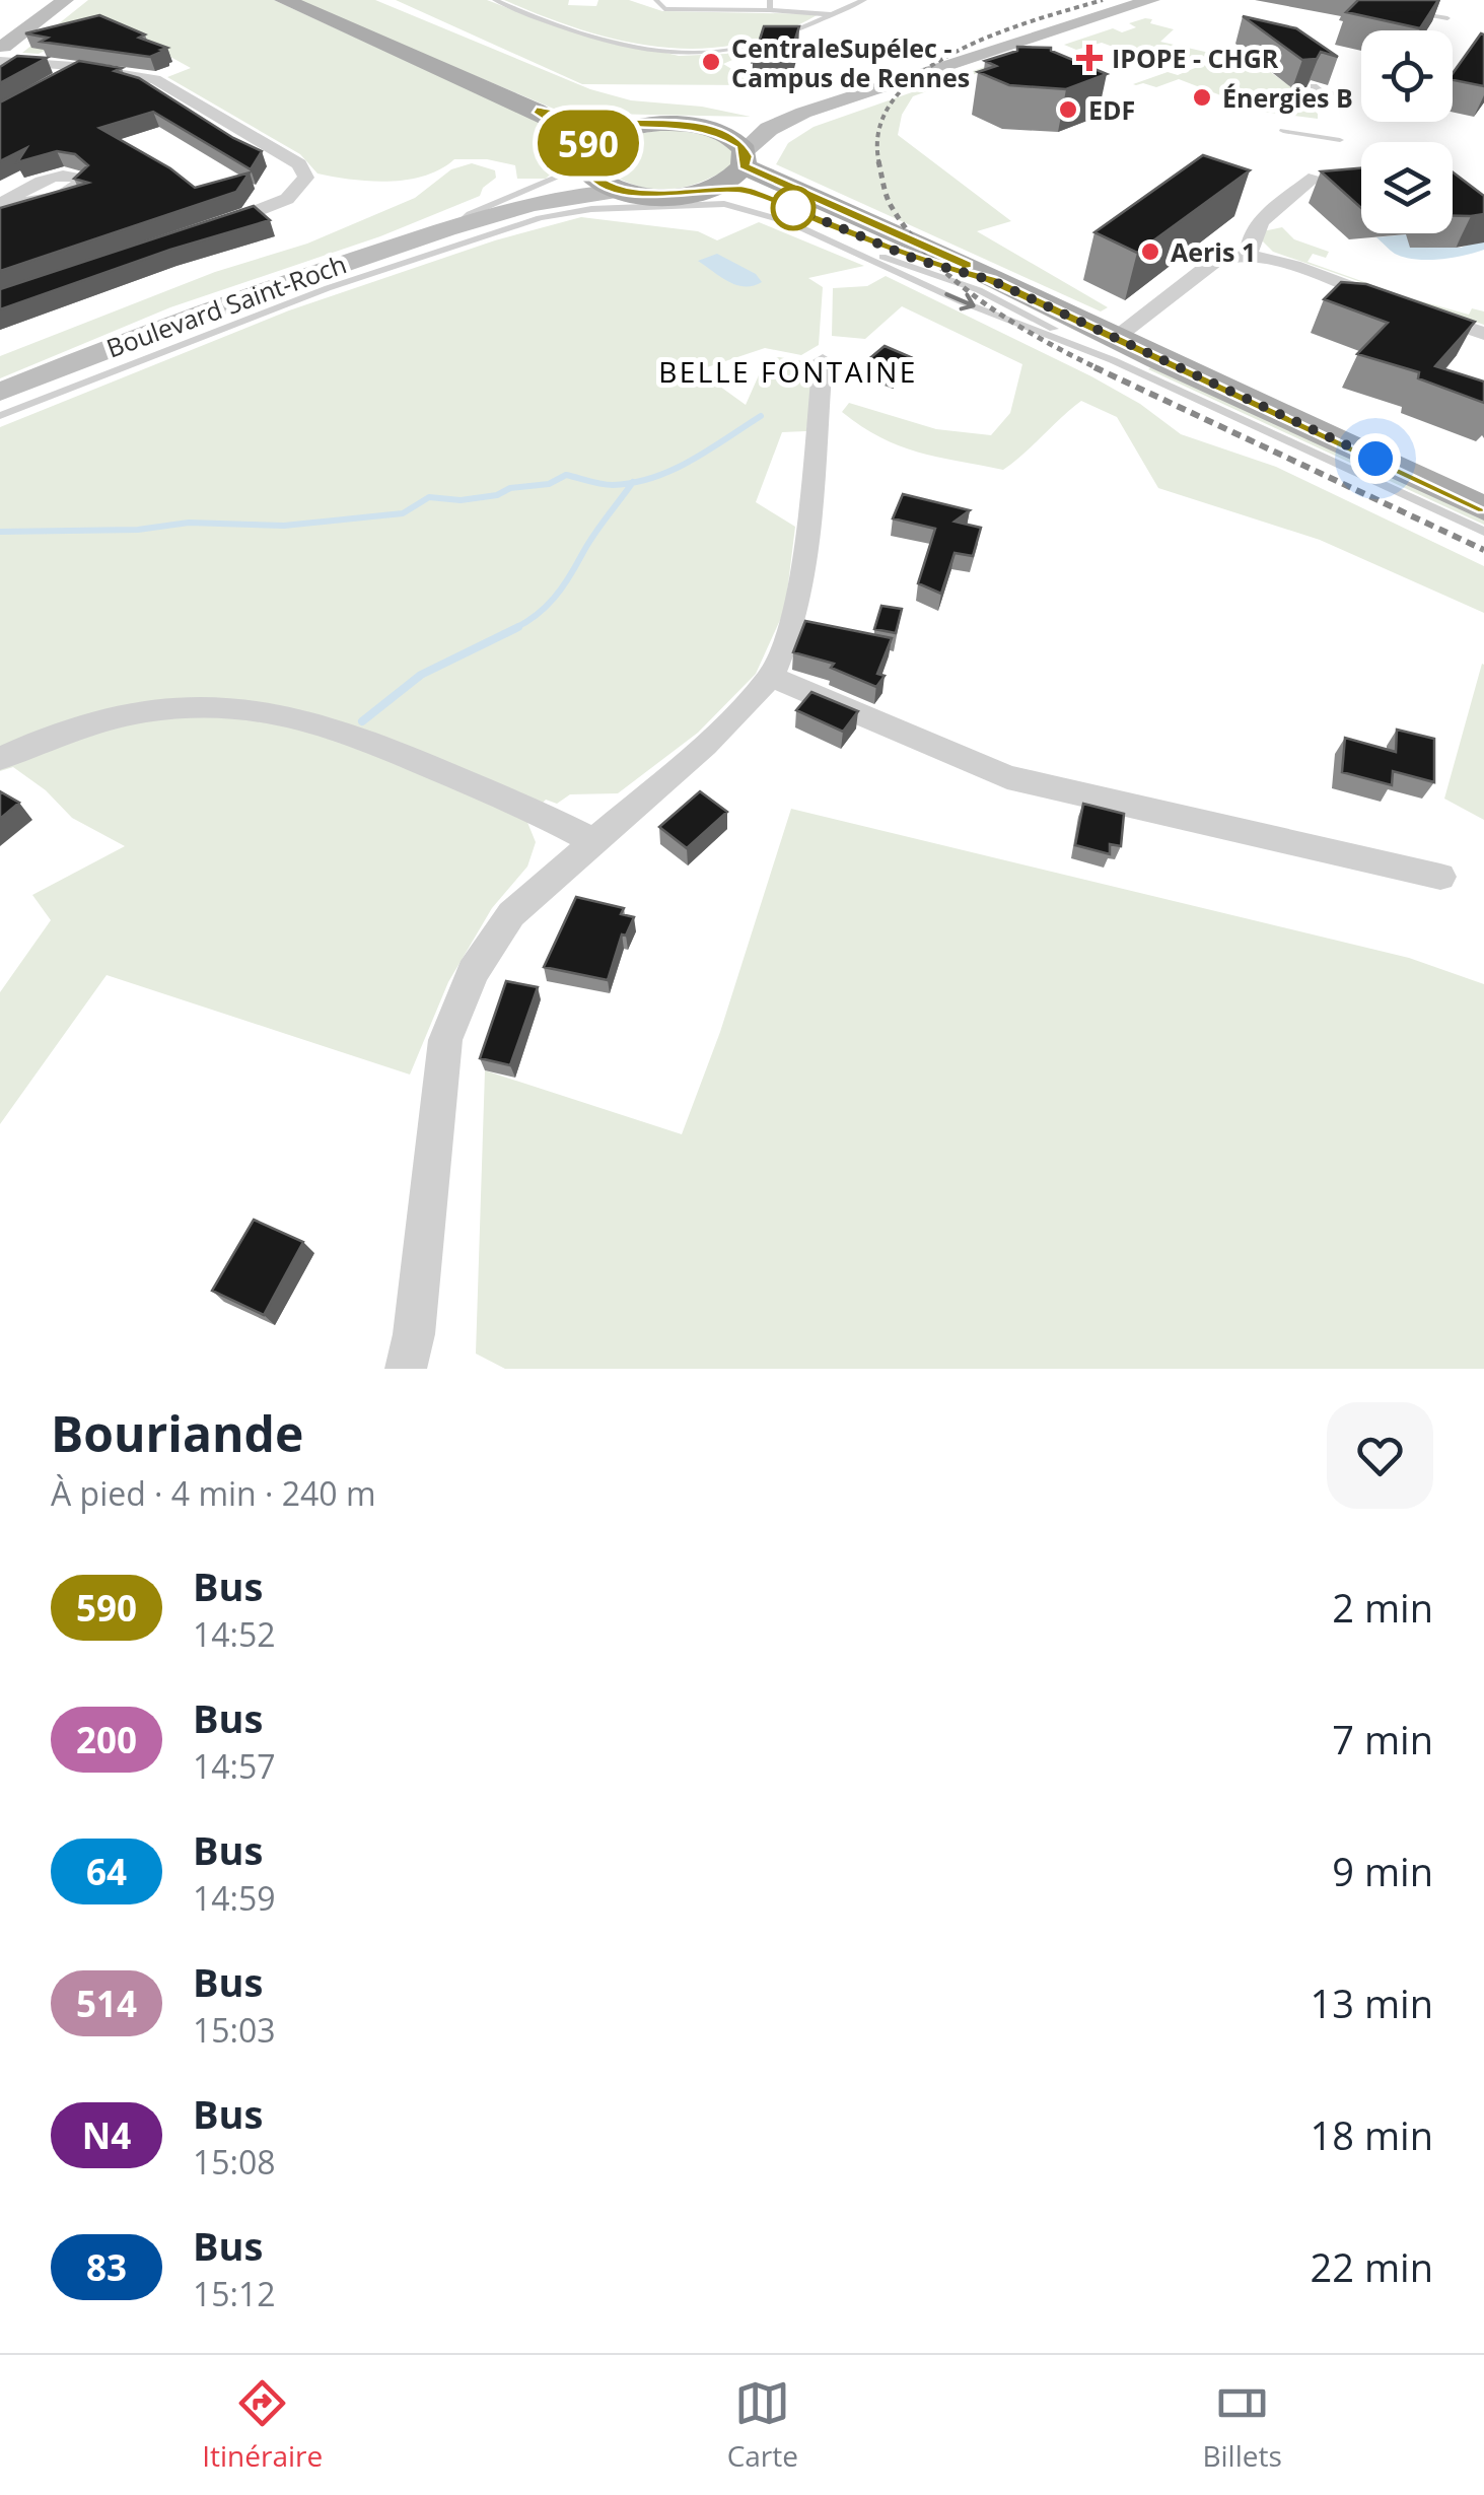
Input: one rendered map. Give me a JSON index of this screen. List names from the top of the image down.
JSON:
{
  "streets": {
    "main road": ["Boulevard Saint-Roch"]
  },
  "districts": ["BELLE FONTAINE"],
  "places": {
    "health": ["IPOPE - CHGR"],
    "other": [
      "CentraleSupélec - Campus de Rennes",
      "Énergies B",
      "EDF",
      "Aeris 1"
    ]
  },
  "lines": ["bus line 590"],
  "page": {
    "on_map": "590",
    "heading": ["Bouriande", "À pied · 4 min · 240 m"],
    "list": [
      {
        "mark": "590",
        "name": "Bus",
        "note": "14:52",
        "value": "2 min"
      },
      {
        "mark": "200",
        "name": "Bus",
        "note": "14:57",
        "value": "7 min"
      },
      {
        "mark": "64",
        "name": "Bus",
        "note": "14:59",
        "value": "9 min"
      },
      {
        "mark": "514",
        "name": "Bus",
        "note": "15:03",
        "value": "13 min"
      },
      {
        "mark": "N4",
        "name": "Bus",
        "note": "15:08",
        "value": "18 min"
      },
      {
        "mark": "83",
        "name": "Bus",
        "note": "15:12",
        "value": "22 min"
      }
    ],
    "tabs": ["Itinéraire", "Carte", "Billets"]
  }
}
